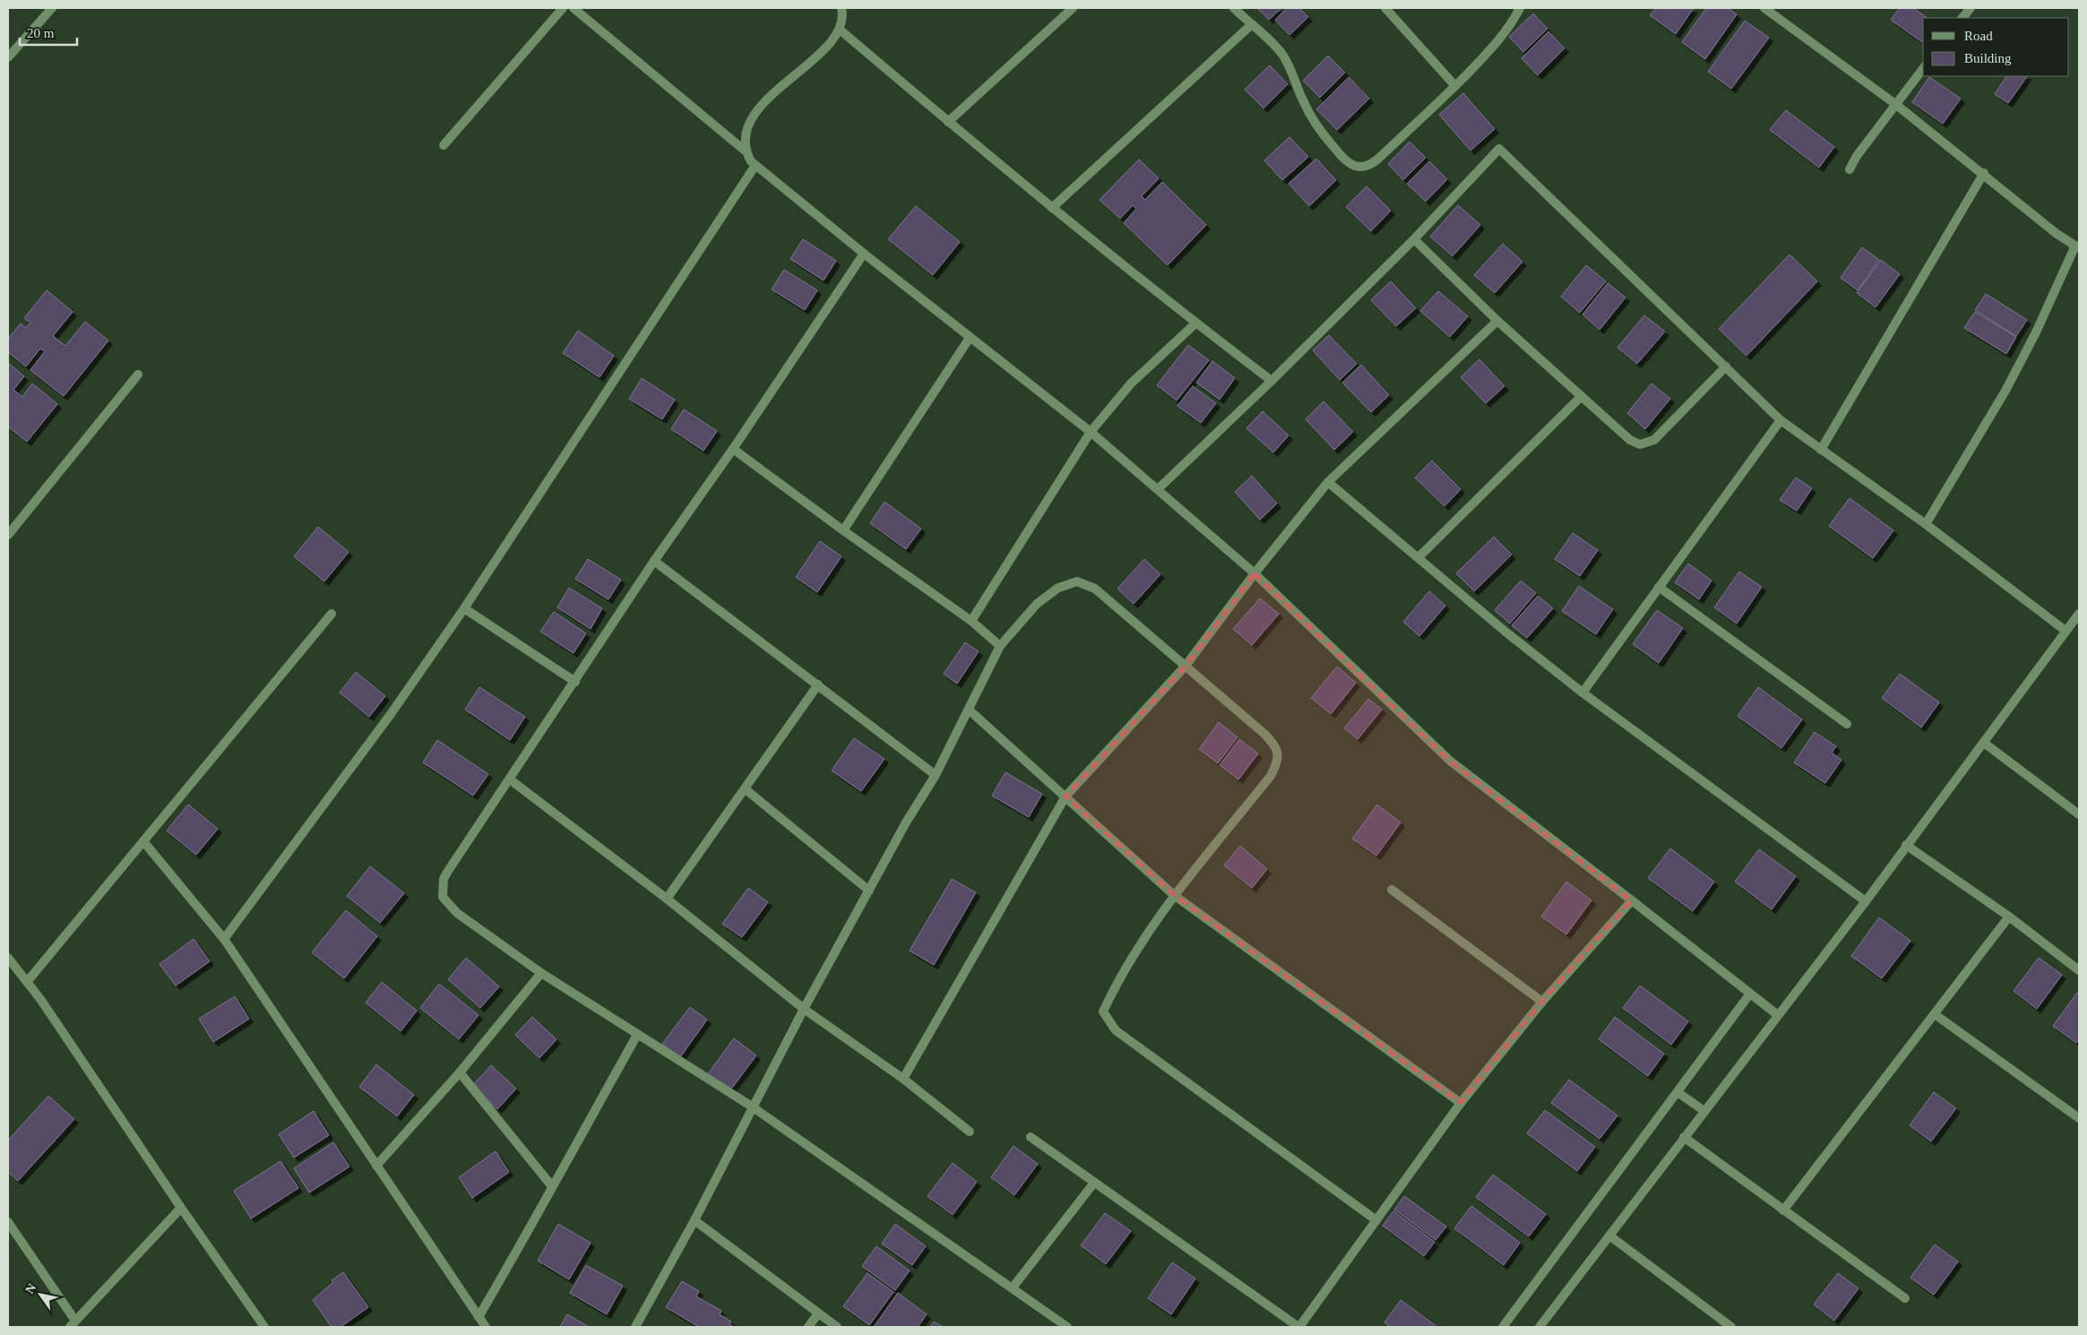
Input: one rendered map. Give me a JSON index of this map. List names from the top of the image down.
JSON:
{
  "legend": ["Road", "Building"],
  "scale_bar": "20 m",
  "north": "top left"
}
